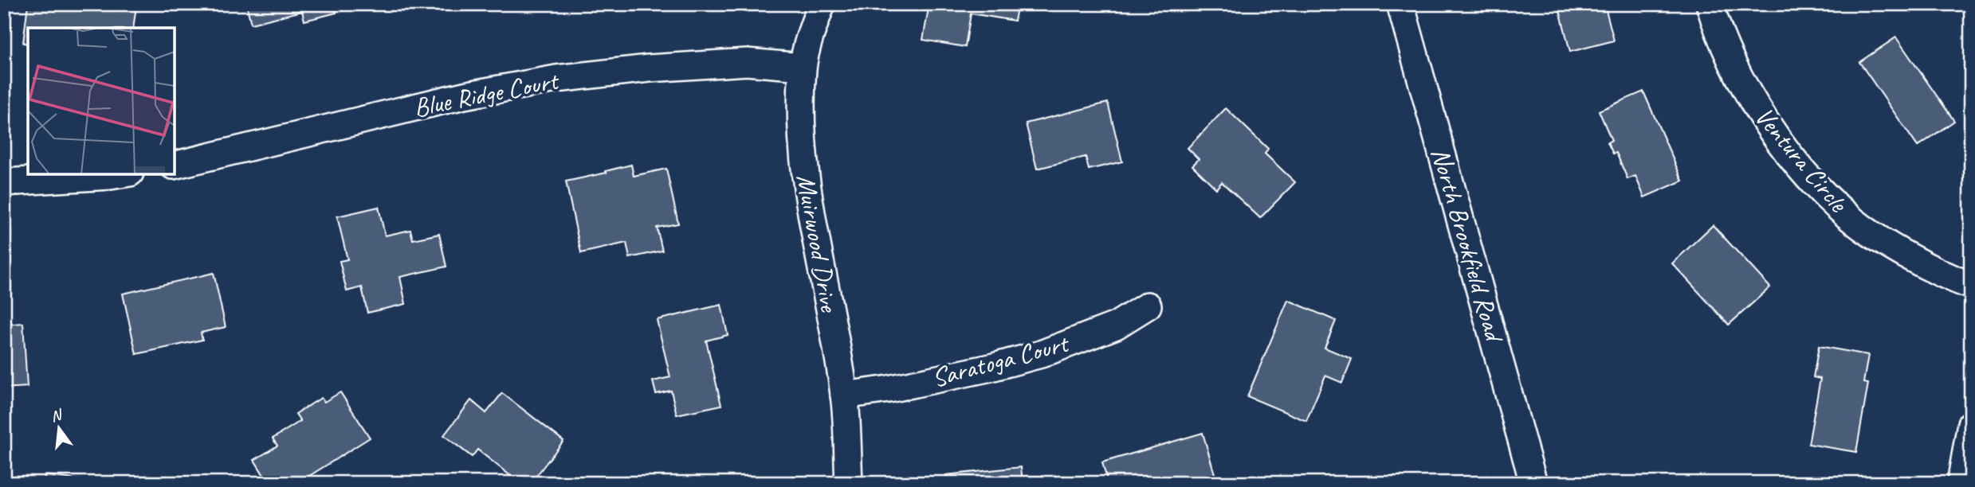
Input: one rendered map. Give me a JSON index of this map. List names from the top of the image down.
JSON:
{
  "streets": {
    "street": [
      "Blue Ridge Court",
      "Ventura Circle",
      "Muirwood Drive",
      "North Brookfield Road",
      "Saratoga Court"
    ]
  },
  "crossings": [
    ["Blue Ridge Court", "Muirwood Drive"],
    ["Muirwood Drive", "Saratoga Court"]
  ],
  "north": "top"
}
